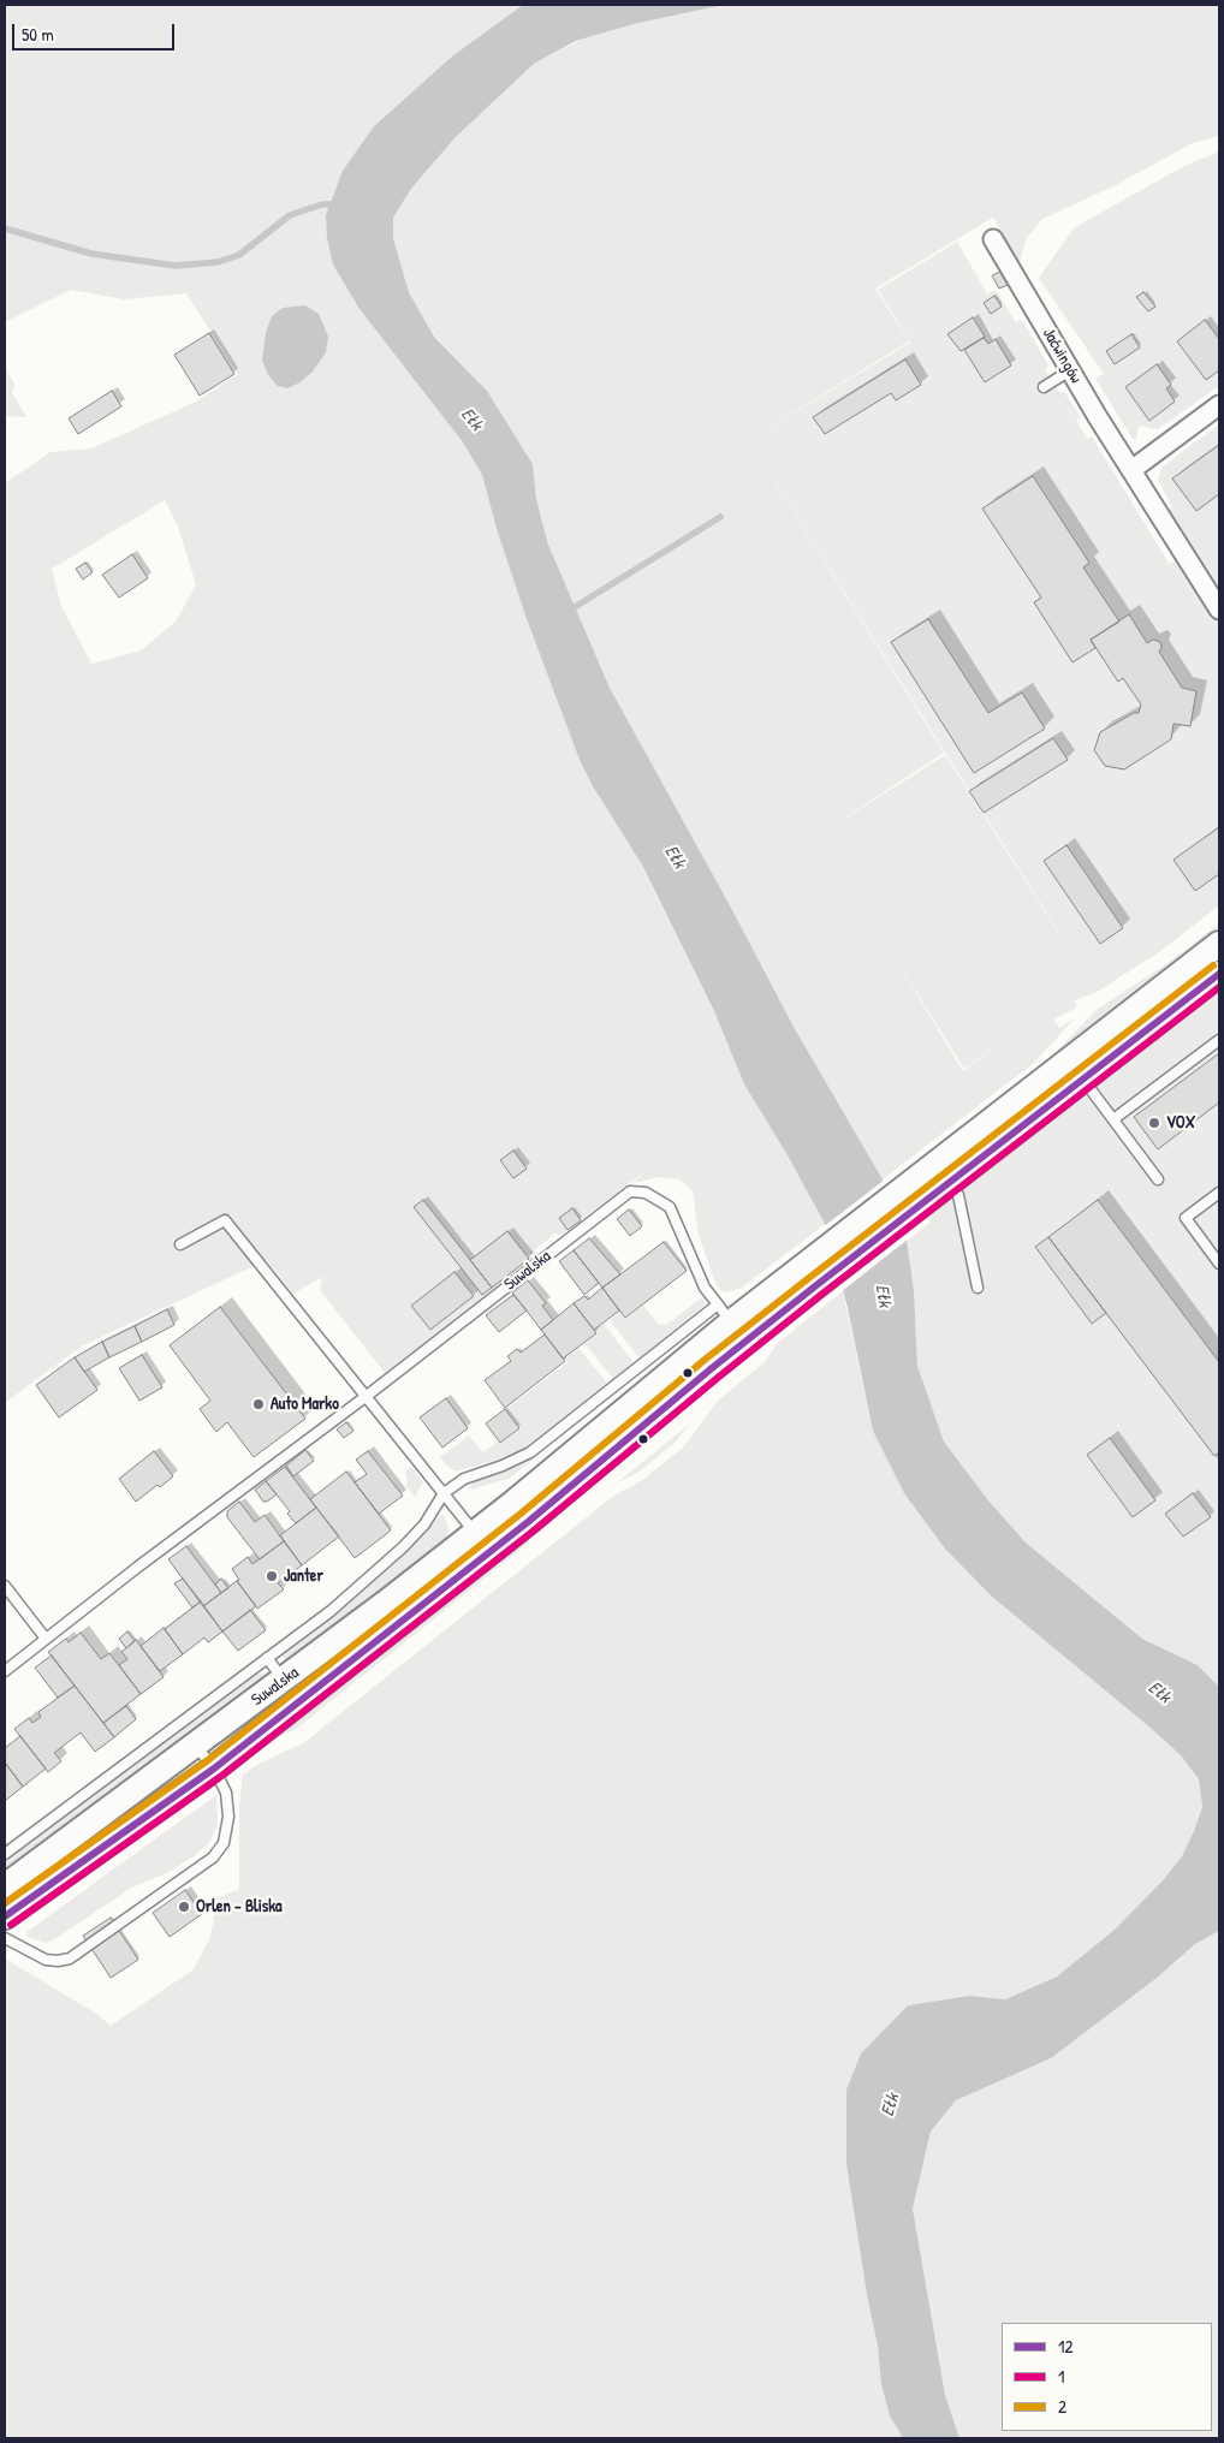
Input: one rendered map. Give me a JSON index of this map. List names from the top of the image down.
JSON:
{
  "streets": {
    "street": ["Jaćwingów", "Suwalska"]
  },
  "water": ["Ełk"],
  "places": [
    "VOX",
    "Auto Marko",
    "Janter",
    "Orlen - Bliska"
  ],
  "lines": ["transit line 2", "transit line 12", "transit line 1"],
  "legend": ["12", "1", "2"],
  "scale_bar": "50 m"
}
